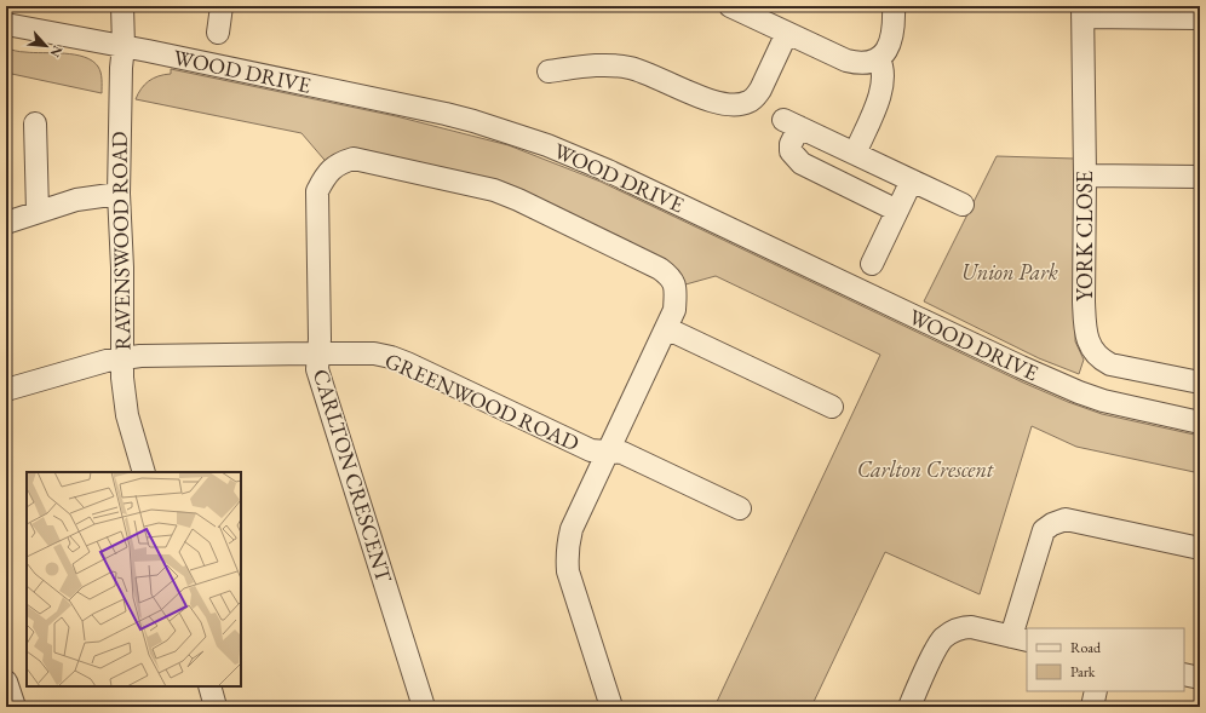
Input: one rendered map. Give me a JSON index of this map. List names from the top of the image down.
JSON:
{
  "streets": {
    "street": [
      "WOOD DRIVE",
      "YORK CLOSE",
      "RAVENSWOOD ROAD",
      "GREENWOOD ROAD",
      "CARLTON CRESCENT"
    ]
  },
  "crossings": [
    ["WOOD DRIVE", "RAVENSWOOD ROAD"],
    ["RAVENSWOOD ROAD", "GREENWOOD ROAD"],
    ["GREENWOOD ROAD", "CARLTON CRESCENT"]
  ],
  "parks": ["Union Park", "Carlton Crescent"],
  "legend": ["Road", "Park"],
  "north": "bottom right"
}
